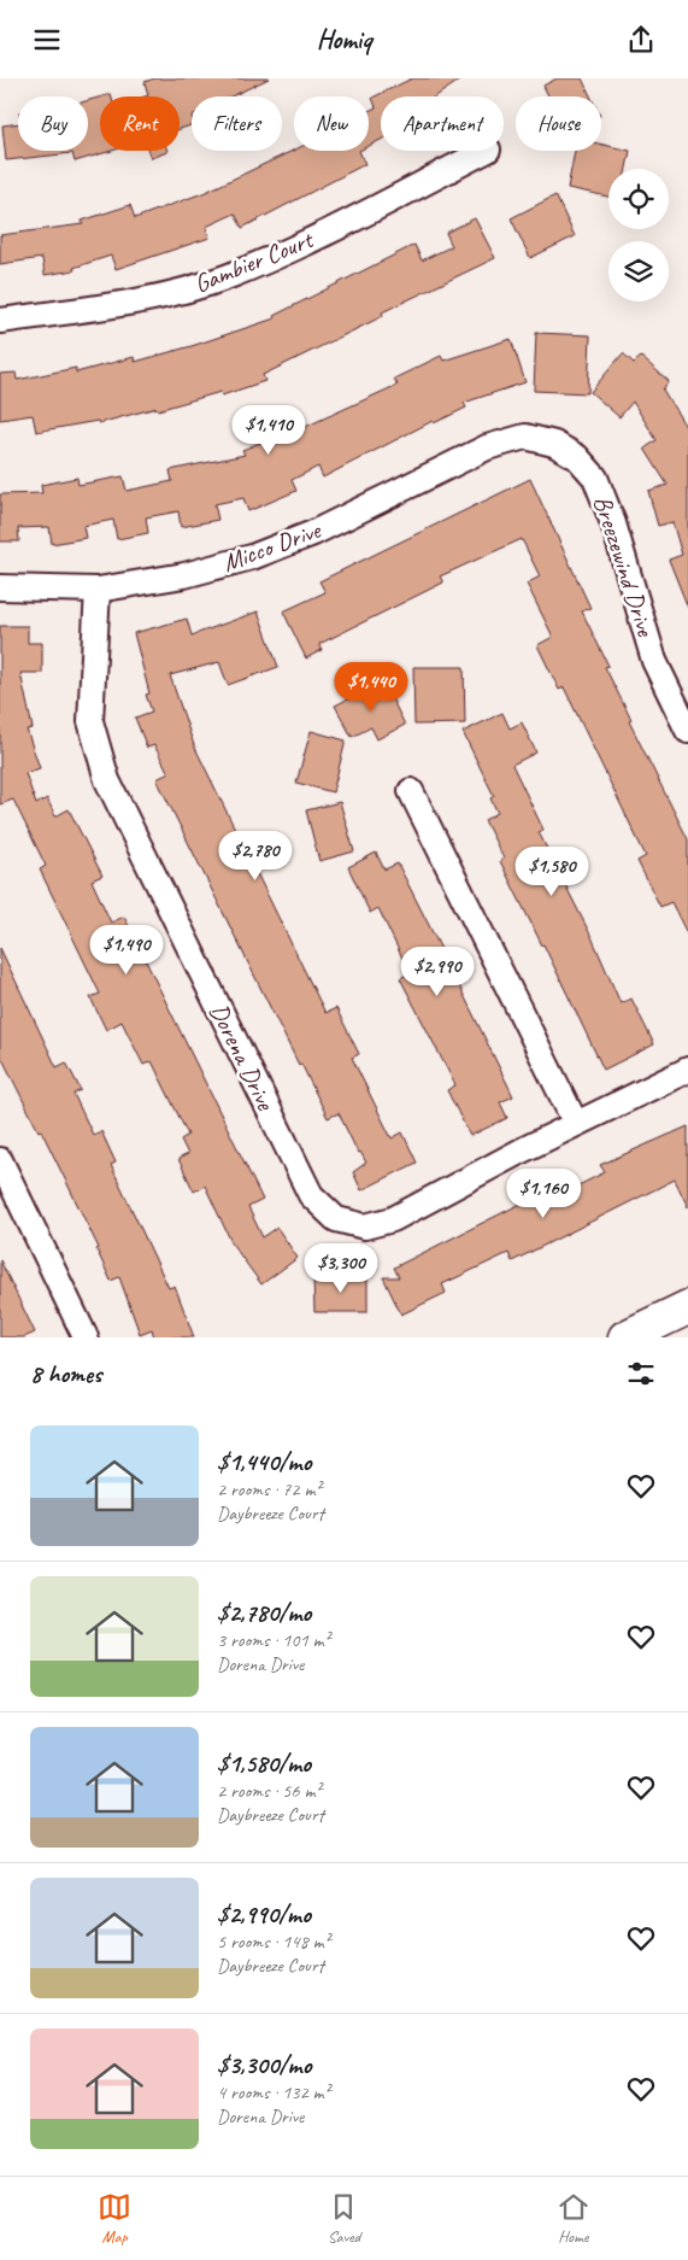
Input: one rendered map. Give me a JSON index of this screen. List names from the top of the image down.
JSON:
{
  "streets": {
    "street": [
      "Gambier Court",
      "Micco Drive",
      "Breezewind Drive",
      "Dorena Drive"
    ]
  },
  "crossings": [
    ["Micco Drive", "Breezewind Drive"],
    ["Micco Drive", "Dorena Drive"]
  ],
  "page": {
    "header": "Homiq",
    "chip": [
      "Buy",
      "Rent",
      "Filters",
      "New",
      "Apartment",
      "House"
    ],
    "price": [
      "$1,410",
      "$1,440",
      "$2,780",
      "$1,580",
      "$1,490",
      "$2,990",
      "$1,160",
      "$3,300"
    ],
    "heading": "8 homes",
    "list": [
      {
        "name": "$1,440/mo",
        "note": "2 rooms · 72 m² · Daybreeze Court"
      },
      {
        "name": "$2,780/mo",
        "note": "3 rooms · 101 m² · Dorena Drive"
      },
      {
        "name": "$1,580/mo",
        "note": "2 rooms · 56 m² · Daybreeze Court"
      },
      {
        "name": "$2,990/mo",
        "note": "5 rooms · 148 m² · Daybreeze Court"
      },
      {
        "name": "$3,300/mo",
        "note": "4 rooms · 132 m² · Dorena Drive"
      }
    ],
    "tabs": ["Map", "Saved", "Home"]
  }
}
